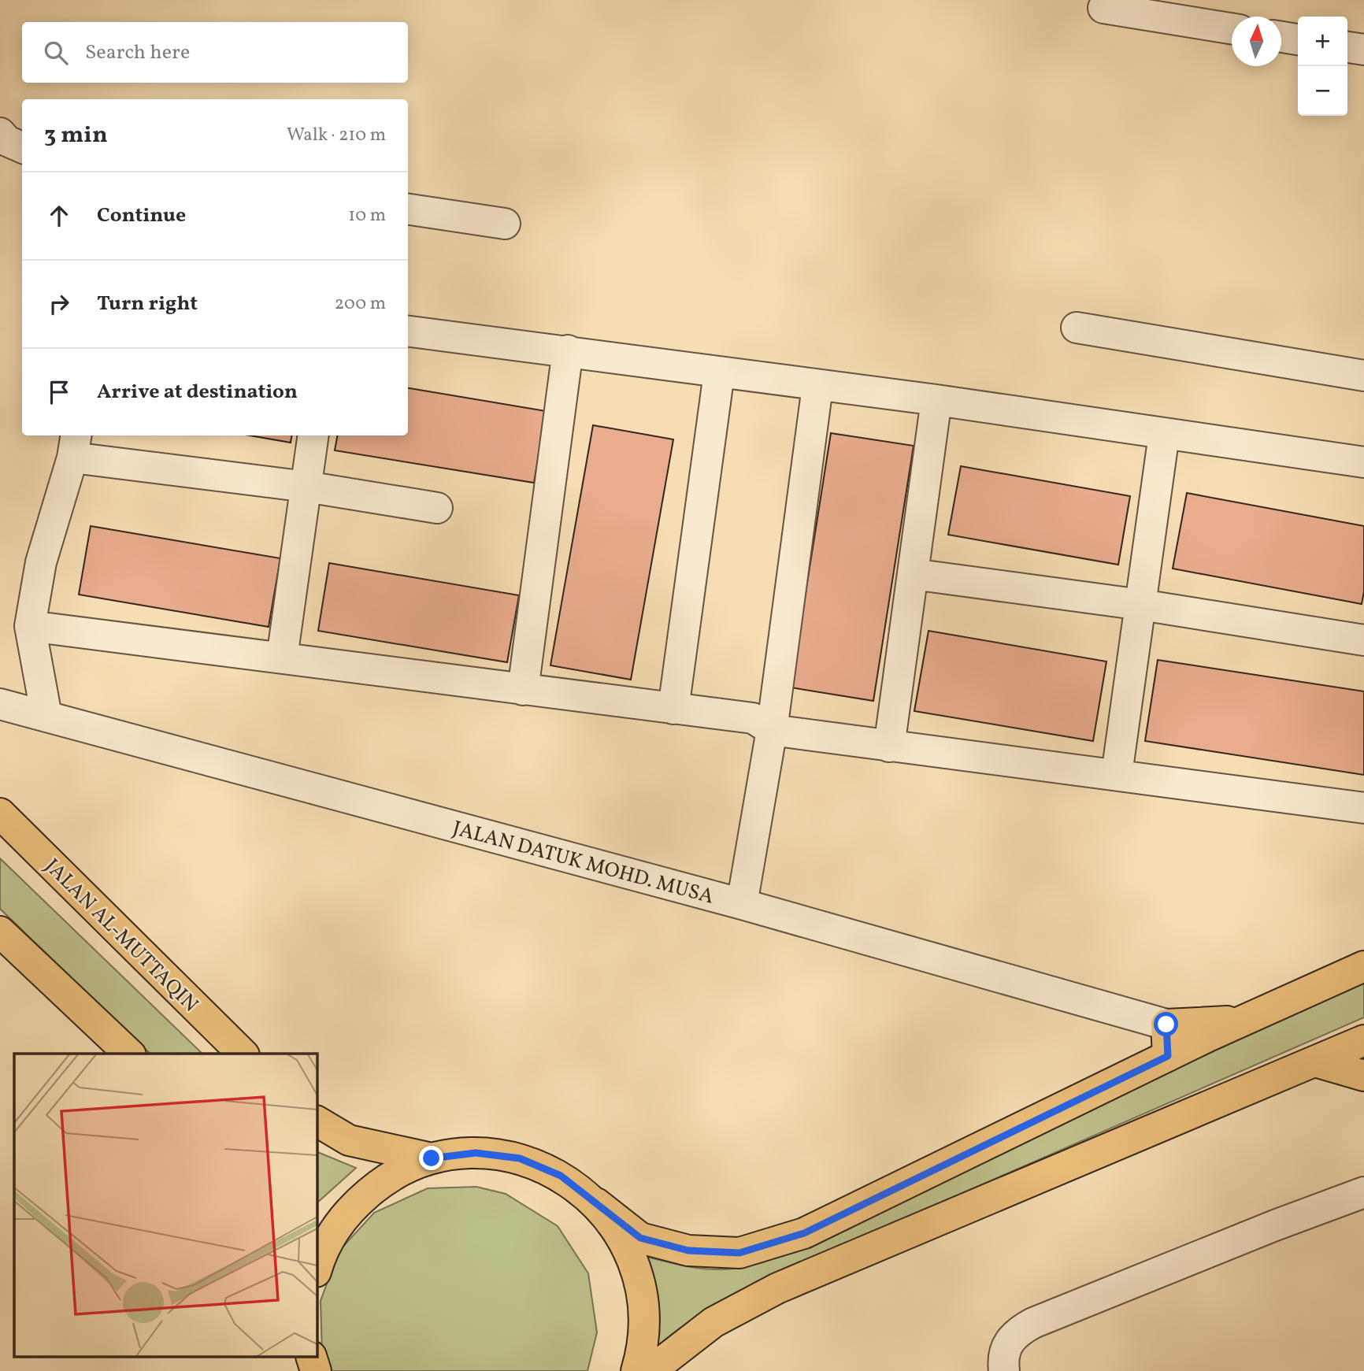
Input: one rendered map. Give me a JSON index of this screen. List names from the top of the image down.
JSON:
{
  "streets": {
    "main road": ["JALAN AL-MUTTAQIN"],
    "street": ["JALAN DATUK MOHD. MUSA"]
  },
  "north": "top",
  "page": {
    "map_buttons": ["+", "−"],
    "search": "Search here",
    "heading": ["3 min", "Walk · 210 m"],
    "list": [
      ["Continue", "10 m"],
      ["Turn right", "200 m"],
      "Arrive at destination"
    ]
  }
}
